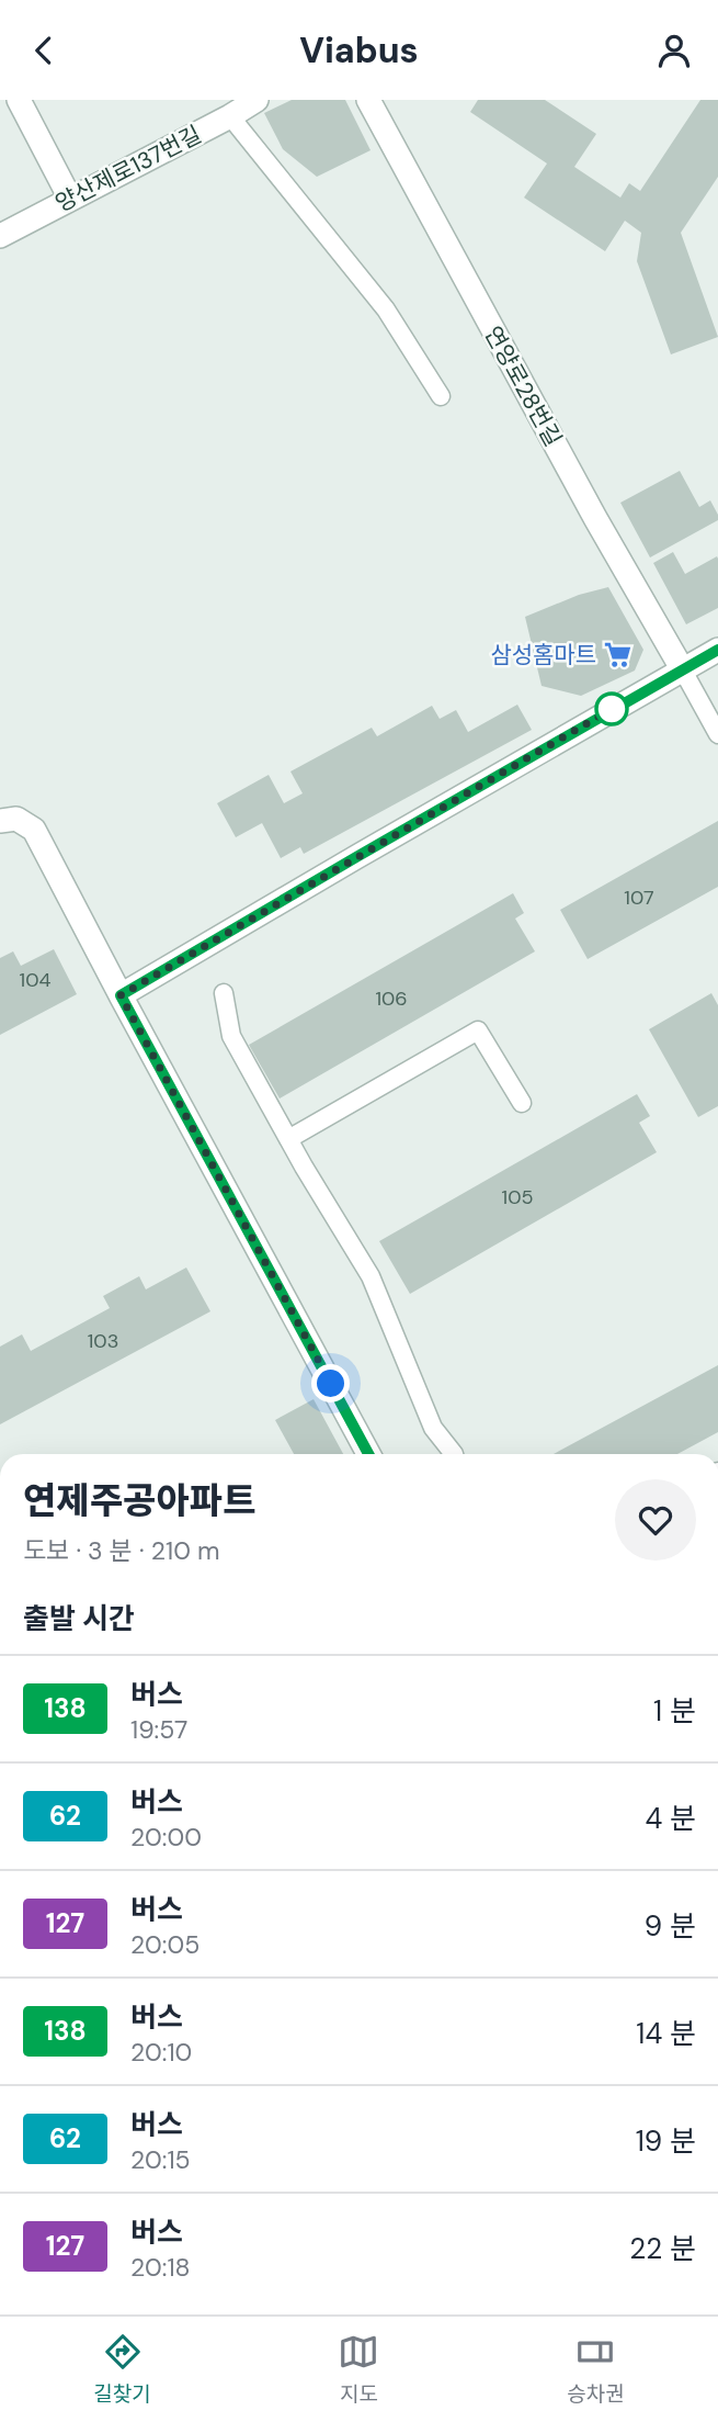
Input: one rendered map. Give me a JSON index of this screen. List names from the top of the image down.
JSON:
{
  "streets": {
    "street": ["양산제로137번길", "연양로28번길"]
  },
  "places": {
    "supermarket": ["삼성홈마트"]
  },
  "lines": ["bus line 138"],
  "house_numbers": [
    "107",
    "104",
    "106",
    "105",
    "103"
  ],
  "page": {
    "header": "Viabus",
    "heading": [
      ["연제주공아파트", "도보 · 3 분 · 210 m"],
      "출발 시간"
    ],
    "list": [
      {
        "mark": "138",
        "name": "버스",
        "note": "19:57",
        "value": "1 분"
      },
      {
        "mark": "62",
        "name": "버스",
        "note": "20:00",
        "value": "4 분"
      },
      {
        "mark": "127",
        "name": "버스",
        "note": "20:05",
        "value": "9 분"
      },
      {
        "mark": "138",
        "name": "버스",
        "note": "20:10",
        "value": "14 분"
      },
      {
        "mark": "62",
        "name": "버스",
        "note": "20:15",
        "value": "19 분"
      },
      {
        "mark": "127",
        "name": "버스",
        "note": "20:18",
        "value": "22 분"
      }
    ],
    "tabs": ["길찾기", "지도", "승차권"]
  }
}
